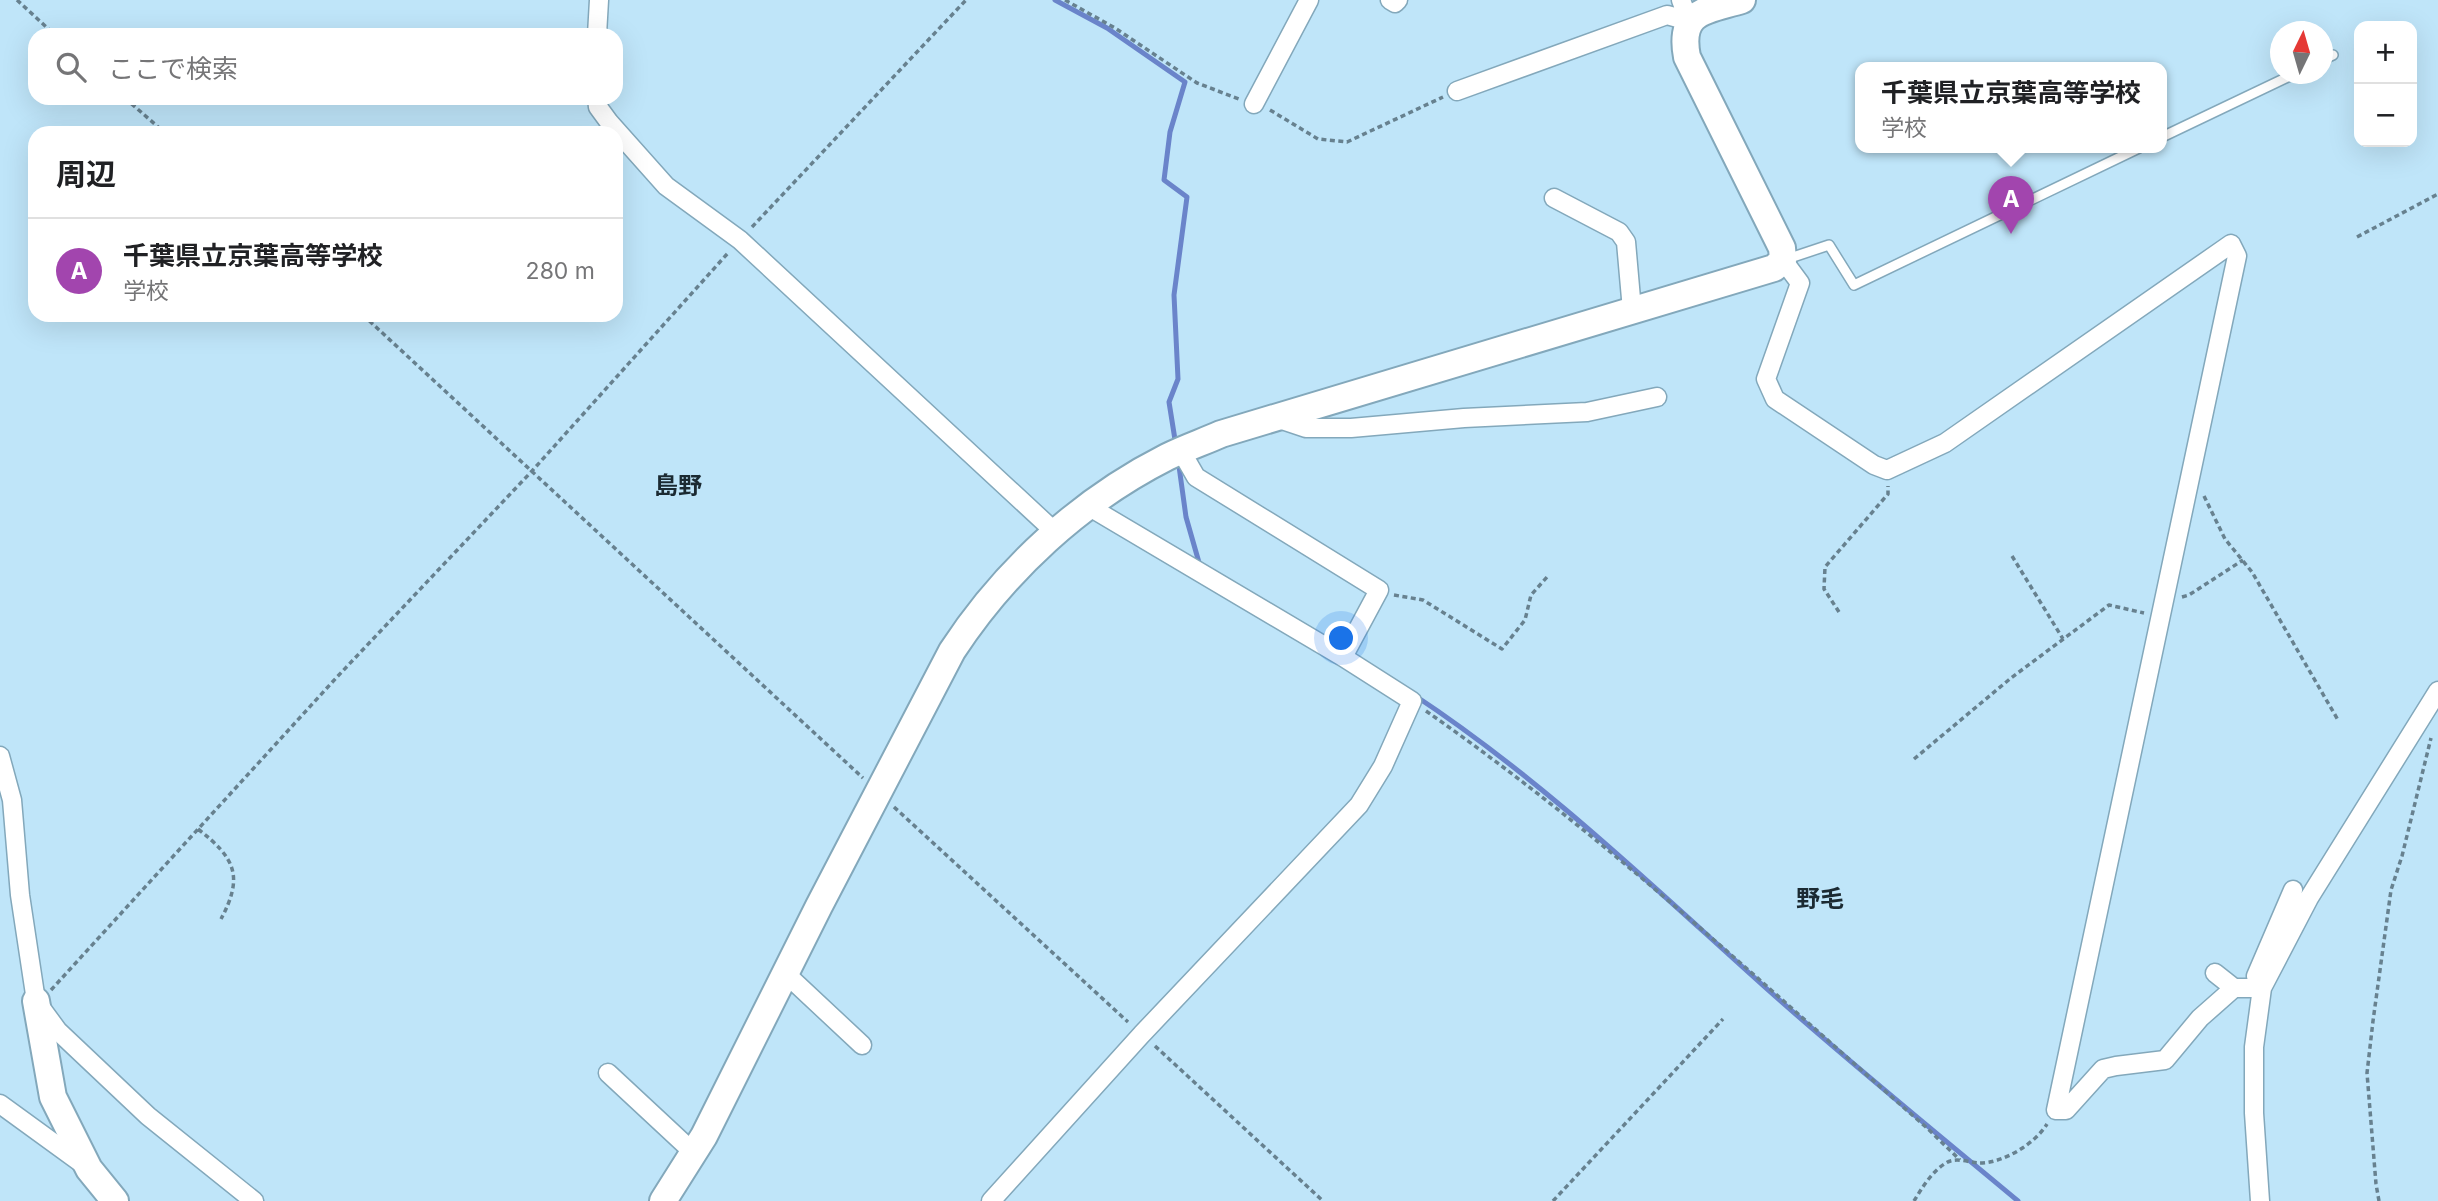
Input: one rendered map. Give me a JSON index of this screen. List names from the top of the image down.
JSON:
{
  "districts": ["島野", "野毛"],
  "north": "top",
  "page": {
    "map_buttons": ["+", "−"],
    "search": "ここで検索",
    "popup": ["千葉県立京葉高等学校", "学校"],
    "heading": "周辺",
    "pins": "A",
    "list": [
      {
        "mark": "A",
        "name": "千葉県立京葉高等学校",
        "note": "学校",
        "value": "280 m"
      }
    ]
  }
}
